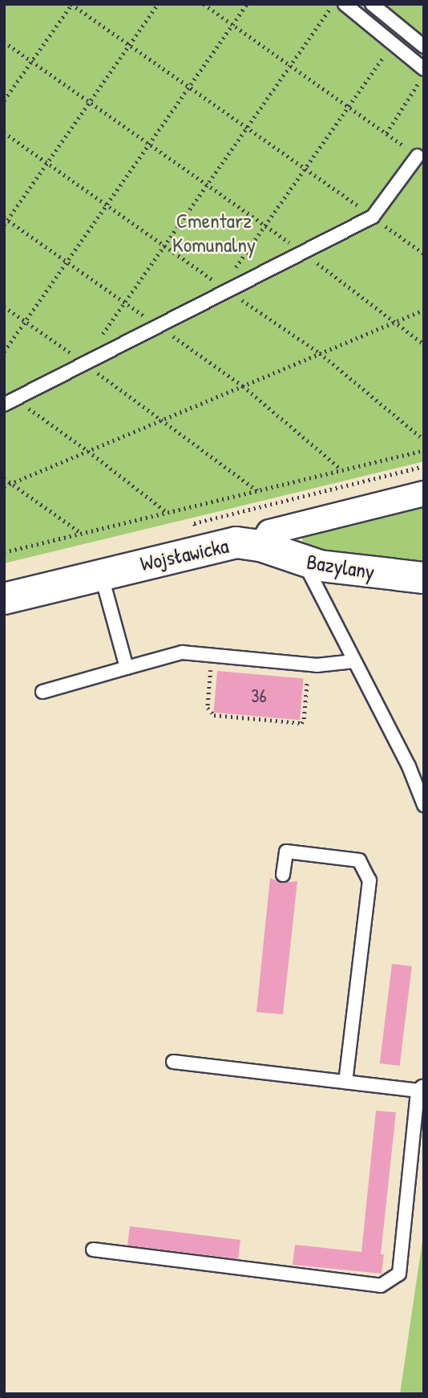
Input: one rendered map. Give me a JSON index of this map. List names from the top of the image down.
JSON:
{
  "streets": {
    "street": ["Wojsławicka", "Bazylany"]
  },
  "crossings": [
    ["Wojsławicka", "Bazylany"]
  ],
  "parks": ["Cmentarz Komunalny"],
  "house_numbers": ["36"]
}
